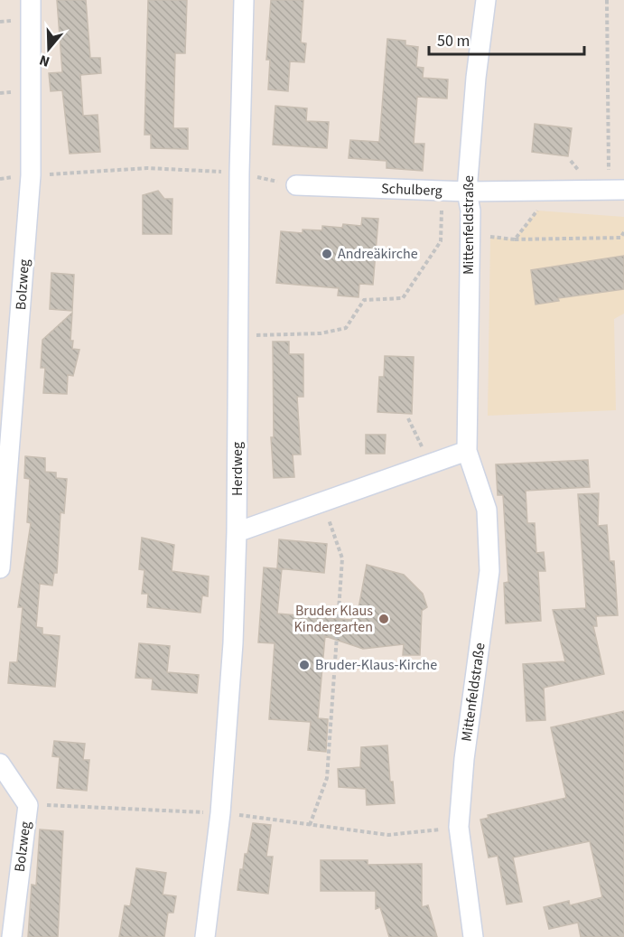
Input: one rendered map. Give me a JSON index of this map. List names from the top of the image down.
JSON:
{
  "streets": {
    "street": [
      "Schulberg",
      "Mittenfeldstraße",
      "Bolzweg",
      "Herdweg"
    ]
  },
  "crossings": [
    ["Schulberg", "Mittenfeldstraße"]
  ],
  "places": ["Andreäkirche", "Bruder Klaus Kindergarten", "Bruder-Klaus-Kirche"],
  "scale_bar": "50 m",
  "north": "bottom"
}
